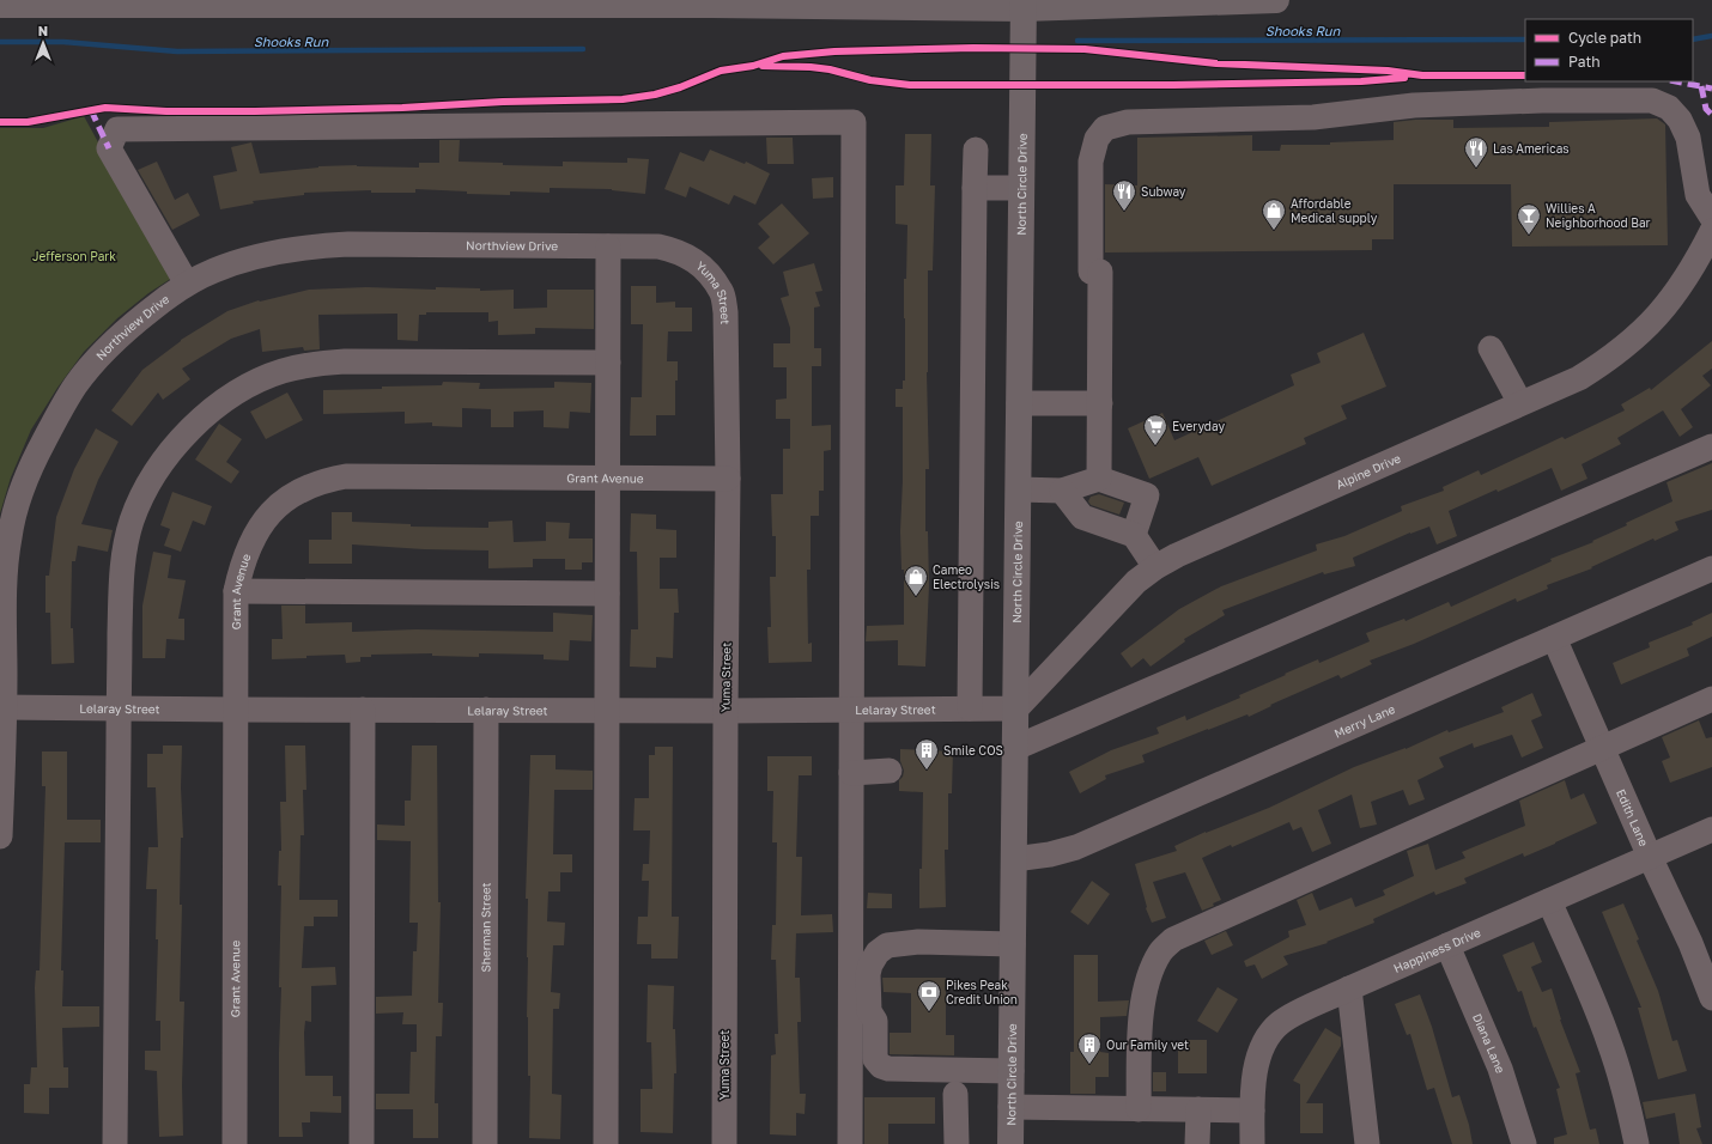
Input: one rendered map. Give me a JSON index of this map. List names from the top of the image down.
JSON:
{
  "streets": {
    "main road": ["North Circle Drive"],
    "street": [
      "Northview Drive",
      "Yuma Street",
      "Alpine Drive",
      "Grant Avenue",
      "Lelaray Street",
      "Merry Lane",
      "Edith Lane",
      "Sherman Street",
      "Happiness Drive",
      "Diana Lane"
    ]
  },
  "crossings": [
    ["North Circle Drive", "Alpine Drive"],
    ["North Circle Drive", "Lelaray Street"],
    ["North Circle Drive", "Merry Lane"],
    ["Northview Drive", "Yuma Street"],
    ["Northview Drive", "Lelaray Street"],
    ["Yuma Street", "Grant Avenue"],
    ["Yuma Street", "Lelaray Street"],
    ["Alpine Drive", "Lelaray Street"],
    ["Grant Avenue", "Lelaray Street"],
    ["Lelaray Street", "Sherman Street"],
    ["Merry Lane", "Edith Lane"],
    ["Edith Lane", "Happiness Drive"],
    ["Happiness Drive", "Diana Lane"]
  ],
  "water": ["Shooks Run"],
  "parks": ["Jefferson Park"],
  "places": {
    "restaurant": ["Las Americas", "Subway"],
    "shop": ["Affordable Medical supply", "Cameo Electrolysis"],
    "bar": ["Willies A Neighborhood Bar"],
    "supermarket": ["Everyday"],
    "building": ["Smile COS", "Our Family vet"],
    "bank": ["Pikes Peak Credit Union"]
  },
  "legend": ["Cycle path", "Path"],
  "north": "top"
}
